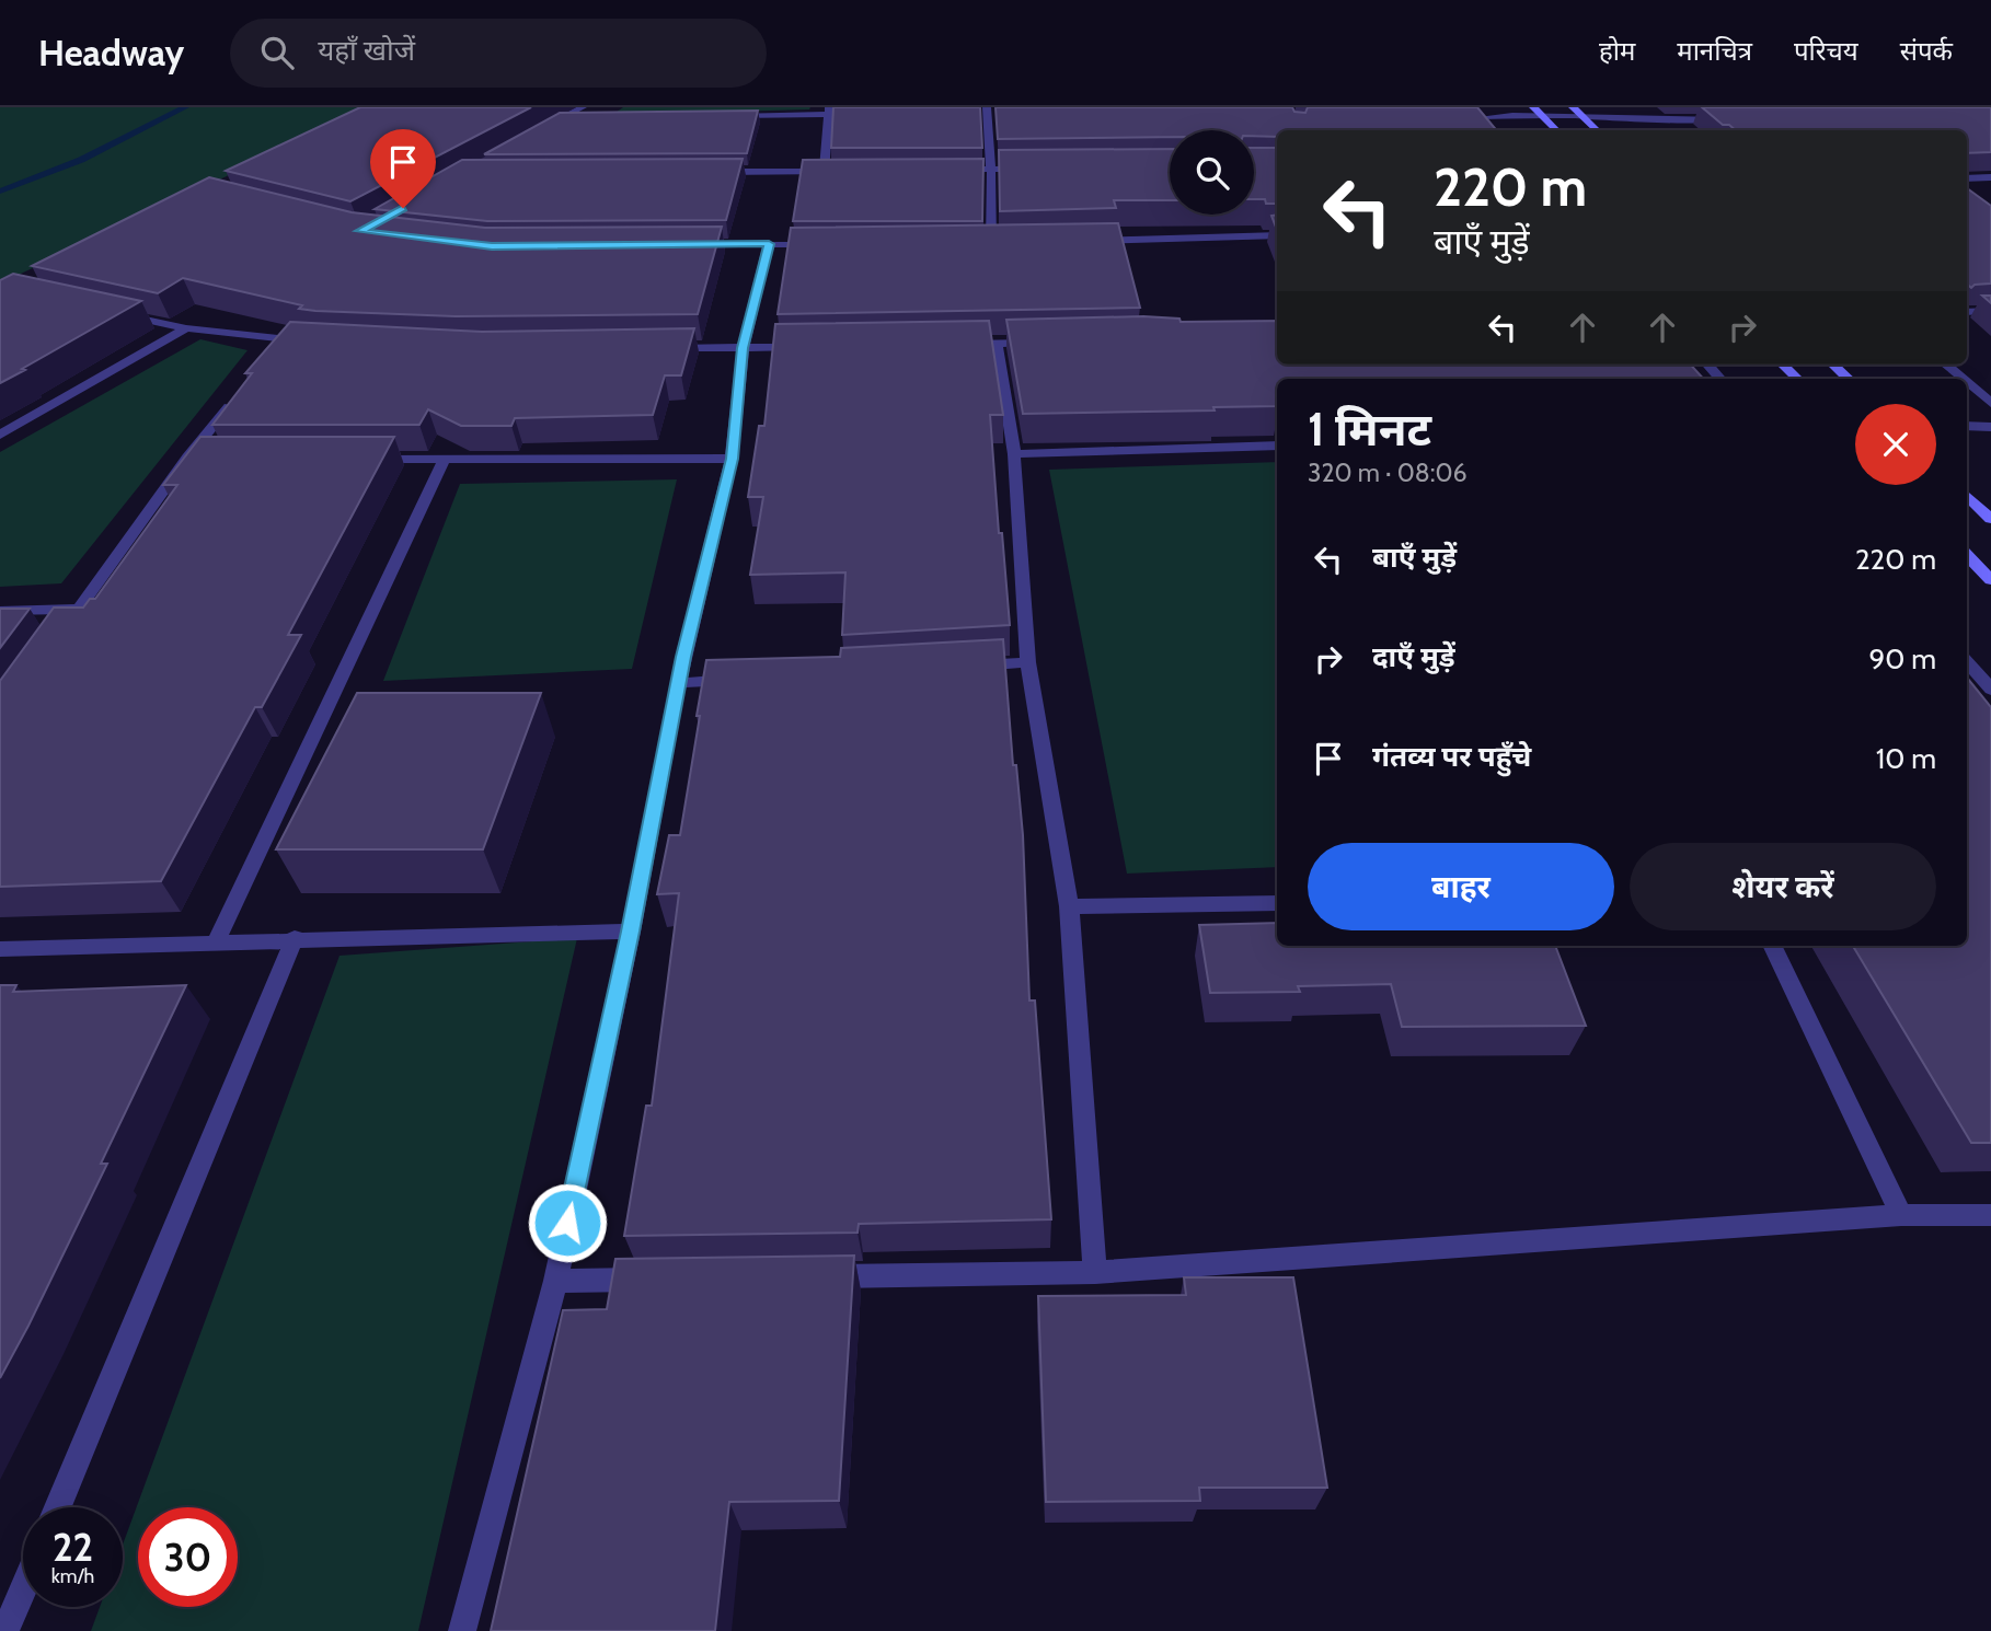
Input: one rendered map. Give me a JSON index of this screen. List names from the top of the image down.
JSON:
{
  "page": {
    "header": "Headway",
    "search": "यहाँ खोजें",
    "nav": [
      "होम",
      "मानचित्र",
      "परिचय",
      "संपर्क"
    ],
    "turn": ["220 m", "बाएँ मुड़ें"],
    "heading": ["1 मिनट", "320 m · 08:06"],
    "list": [
      {
        "name": "बाएँ मुड़ें",
        "value": "220 m"
      },
      {
        "name": "दाएँ मुड़ें",
        "value": "90 m"
      },
      {
        "name": "गंतव्य पर पहुँचे",
        "value": "10 m"
      }
    ],
    "buttons": ["बाहर", "शेयर करें"],
    "speed": "22 km/h",
    "limit": "30"
  }
}
